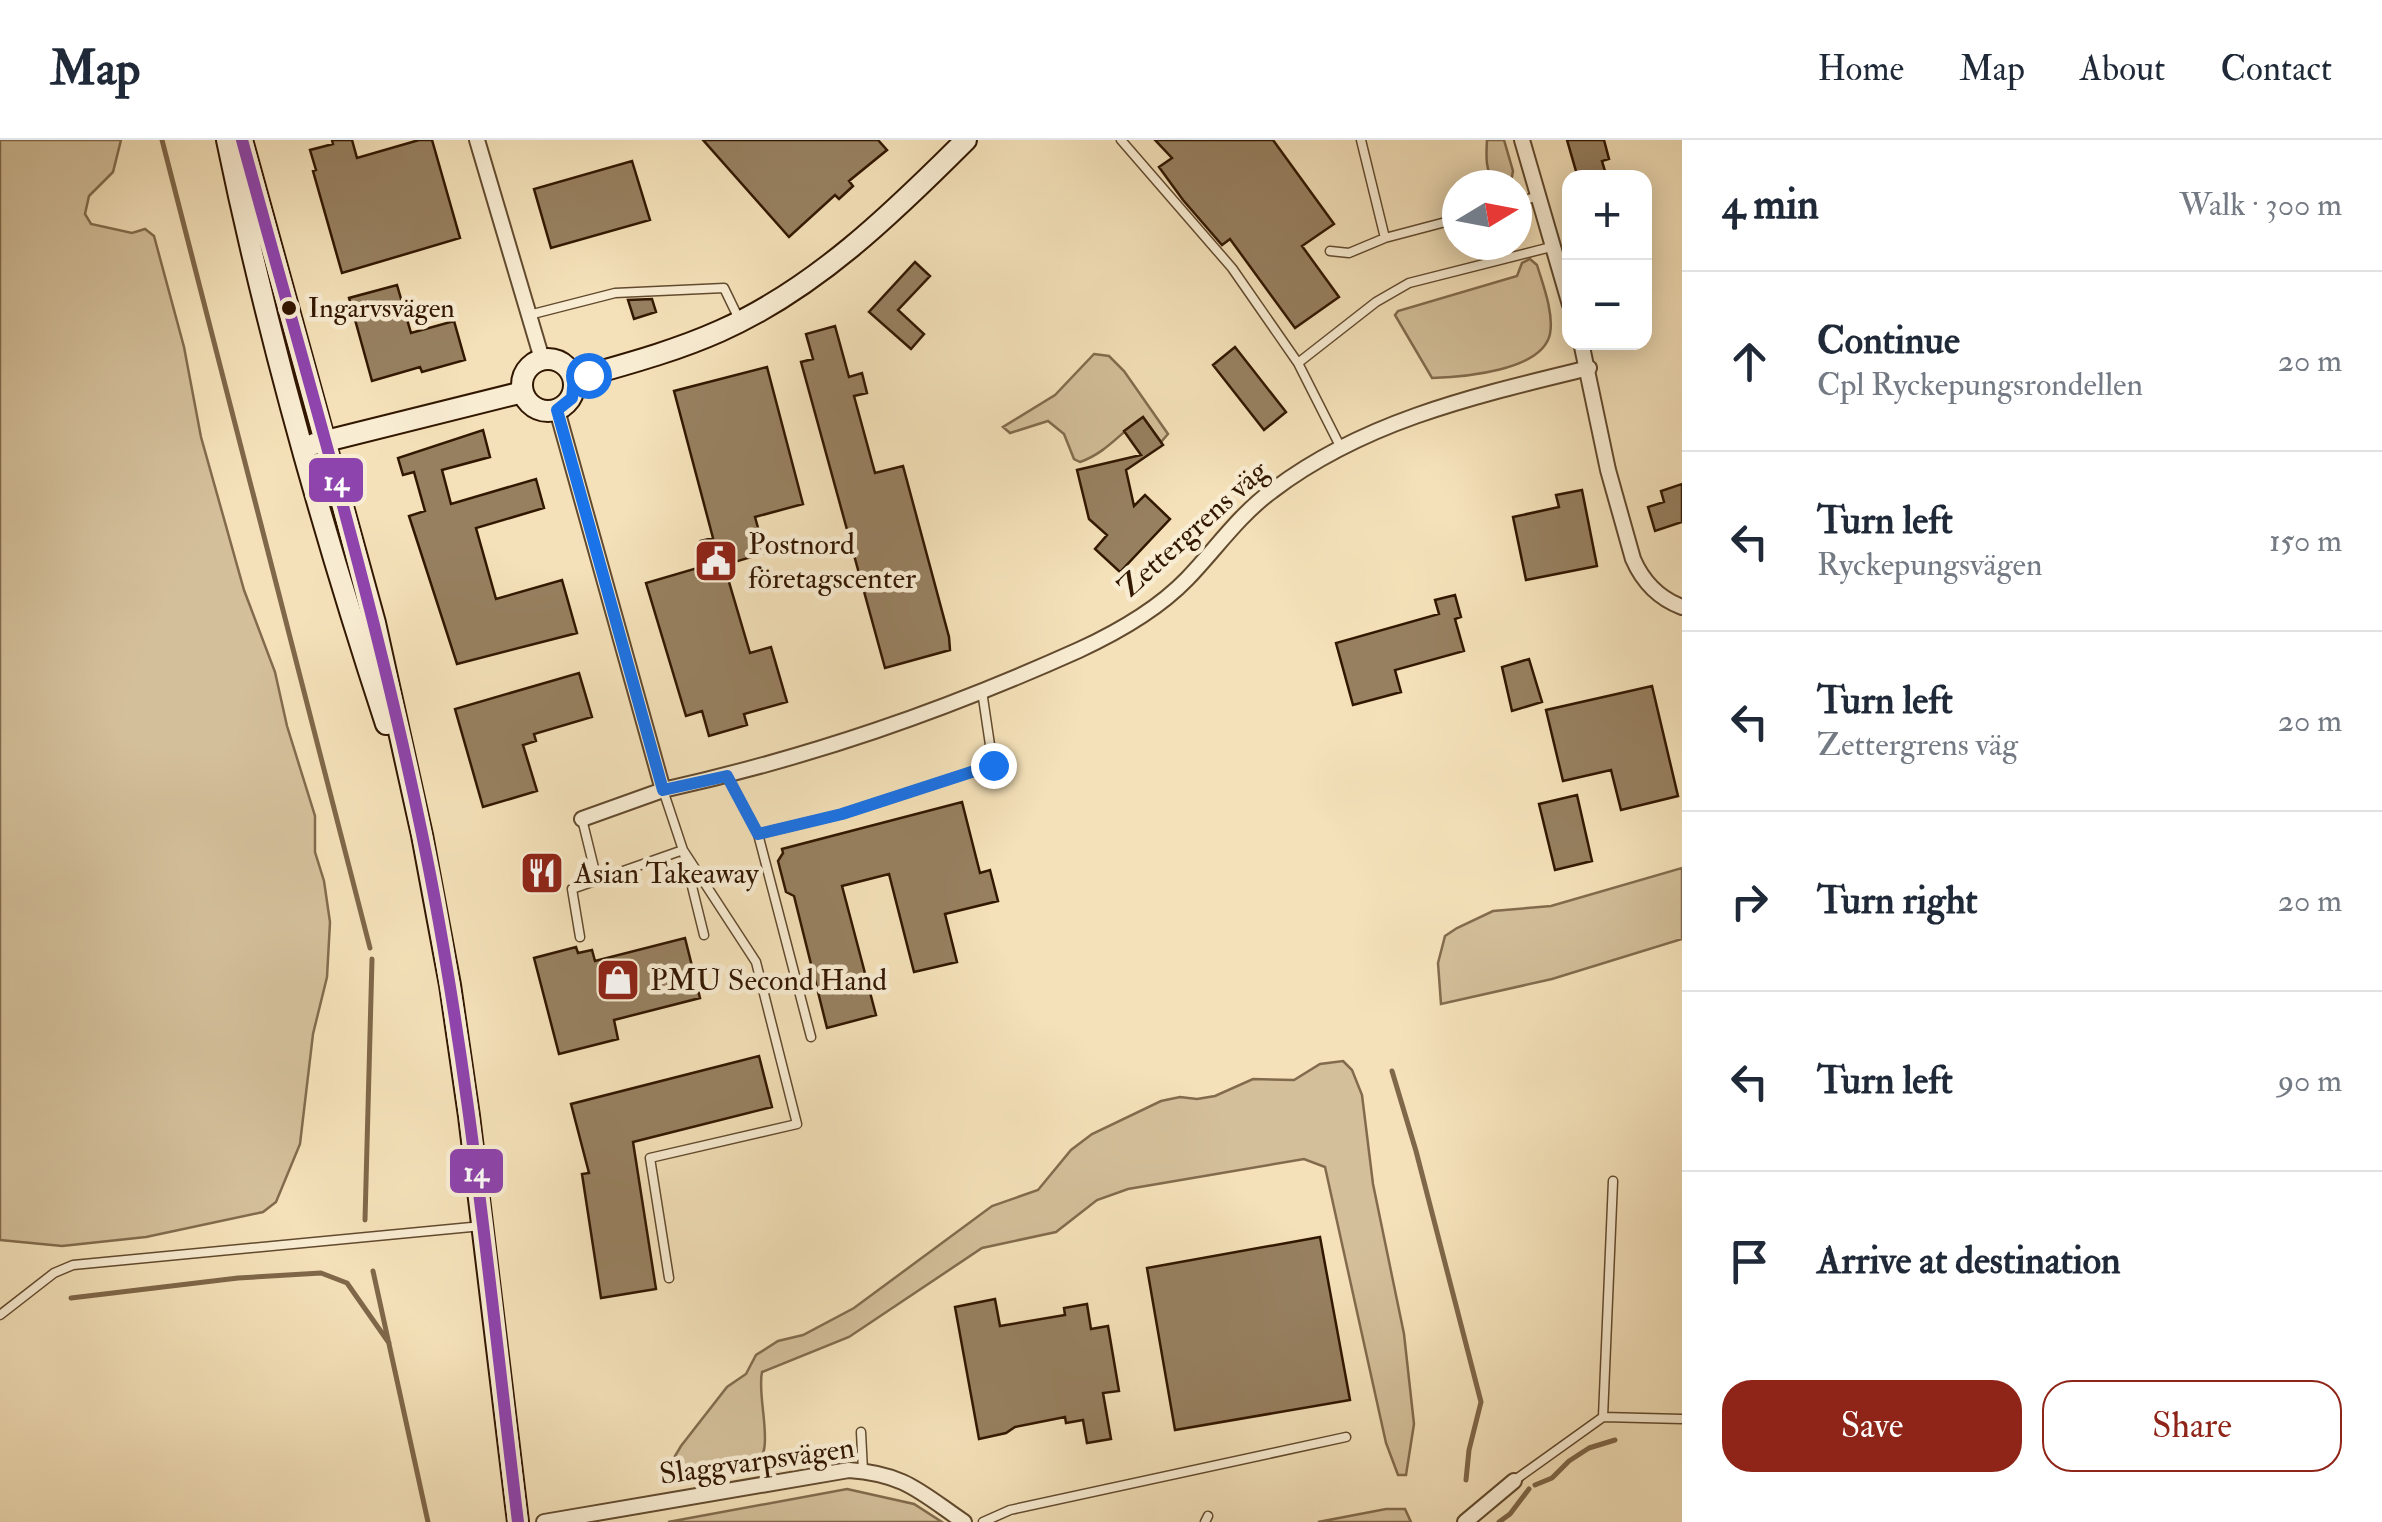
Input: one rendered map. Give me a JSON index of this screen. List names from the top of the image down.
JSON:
{
  "streets": {
    "street": ["Zettergrens väg", "Slaggvarpsvägen"]
  },
  "places": {
    "other": ["Ingarvsvägen"],
    "public building": ["Postnord företagscenter"],
    "restaurant": ["Asian Takeaway"],
    "shop": ["PMU Second Hand"]
  },
  "lines": ["transit line 14"],
  "north": "right",
  "page": {
    "header": "Map",
    "nav": [
      "Home",
      "Map",
      "About",
      "Contact"
    ],
    "heading": ["4 min", "Walk · 300 m"],
    "map_buttons": ["+", "−"],
    "list": [
      ["Continue", "Cpl Ryckepungsrondellen", "20 m"],
      ["Turn left", "Ryckepungsvägen", "150 m"],
      ["Turn left", "Zettergrens väg", "20 m"],
      ["Turn right", "20 m"],
      ["Turn left", "90 m"],
      "Arrive at destination"
    ],
    "buttons": ["Save", "Share"]
  }
}
